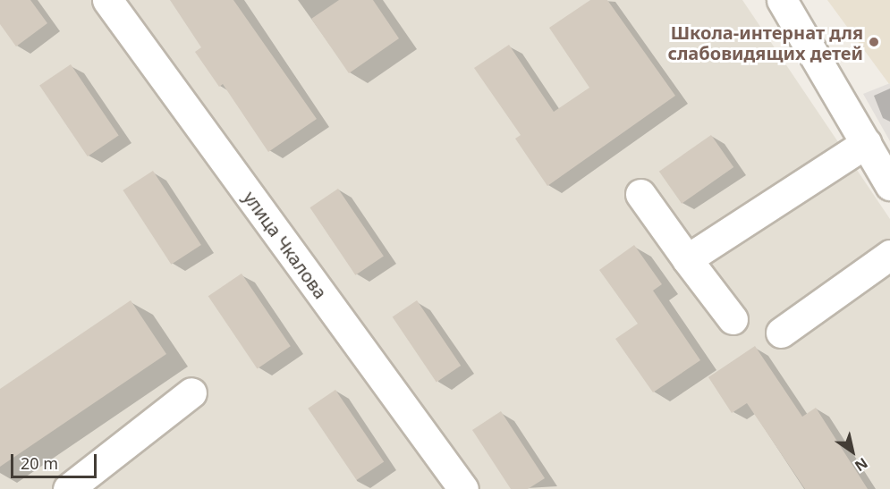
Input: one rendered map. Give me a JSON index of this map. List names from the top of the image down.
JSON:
{
  "streets": {
    "street": ["улица Чкалова"]
  },
  "places": ["Школа-интернат для слабовидящих детей"],
  "scale_bar": "20 m",
  "north": "bottom right"
}
